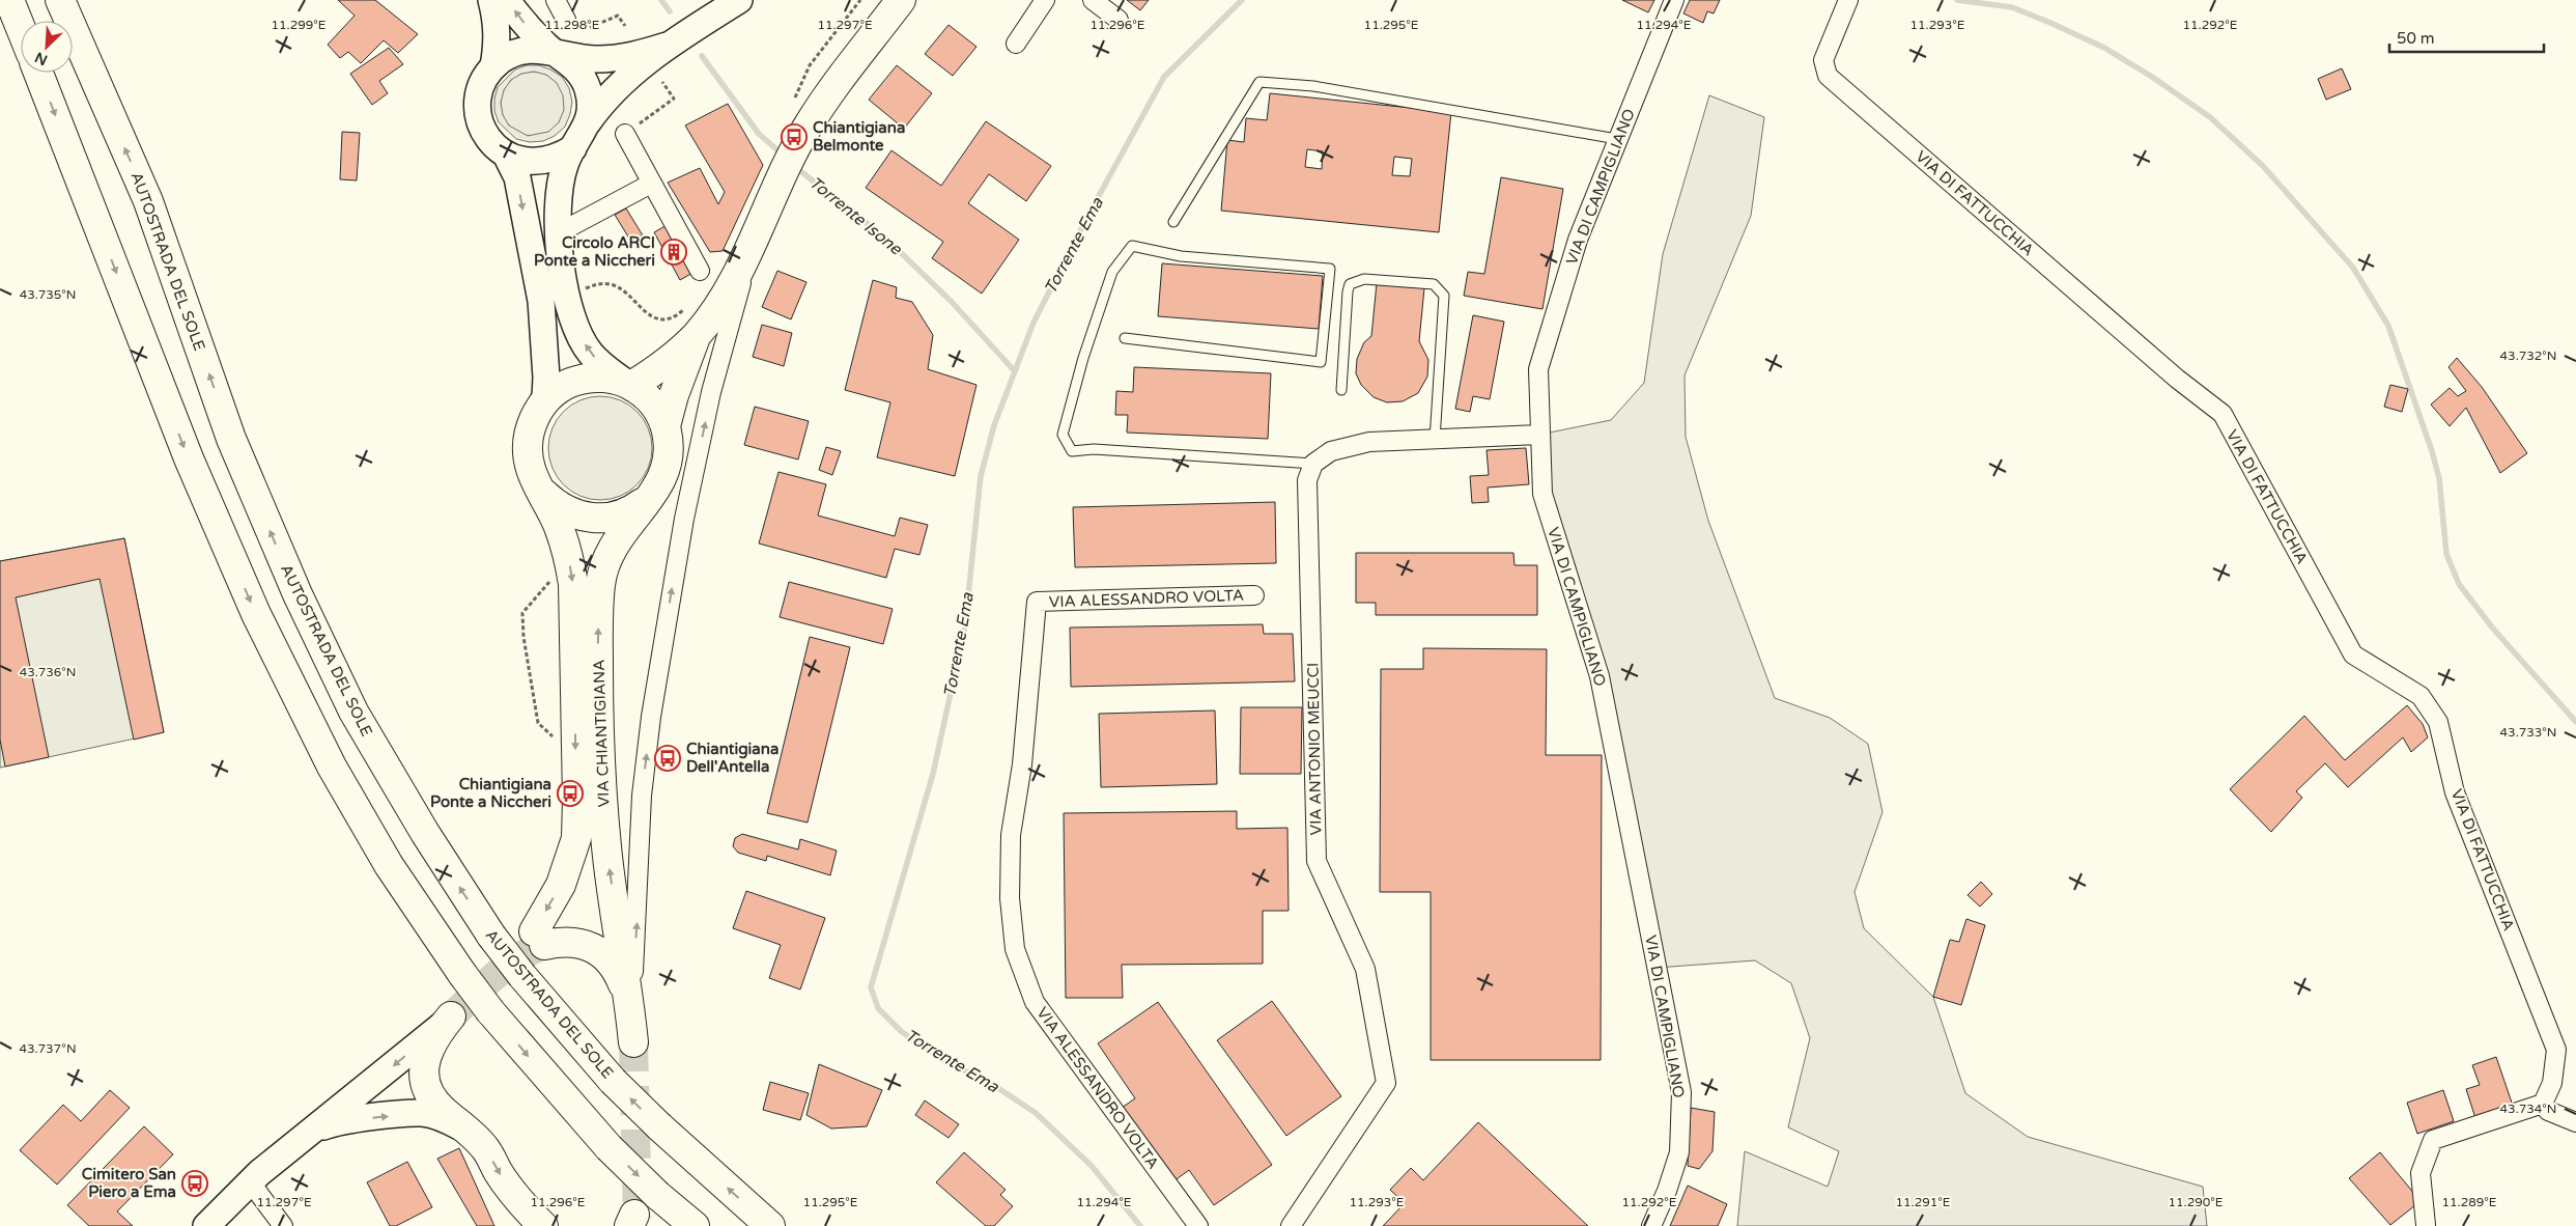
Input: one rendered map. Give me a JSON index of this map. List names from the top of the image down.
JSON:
{
  "streets": {
    "main road": ["AUTOSTRADA DEL SOLE", "VIA CHIANTIGIANA"],
    "street": [
      "VIA DI CAMPIGLIANO",
      "VIA DI FATTUCCHIA",
      "VIA ALESSANDRO VOLTA",
      "VIA ANTONIO MEUCCI"
    ]
  },
  "water": ["Torrente Isone", "Torrente Ema"],
  "places": {
    "bus stop": [
      "Chiantigiana Belmonte",
      "Chiantigiana Dell'Antella",
      "Chiantigiana Ponte a Niccheri",
      "Cimitero San Piero a Ema"
    ],
    "building": ["Circolo ARCI Ponte a Niccheri"]
  },
  "scale_bar": "50 m",
  "north": "bottom left",
  "coordinates": [
    "11.299°E",
    "11.298°E",
    "11.297°E",
    "11.296°E",
    "11.295°E",
    "11.294°E",
    "11.293°E",
    "11.292°E",
    "43.735°N",
    "43.732°N",
    "43.736°N",
    "43.733°N",
    "43.737°N",
    "43.734°N",
    "11.291°E",
    "11.290°E",
    "11.289°E"
  ]
}
